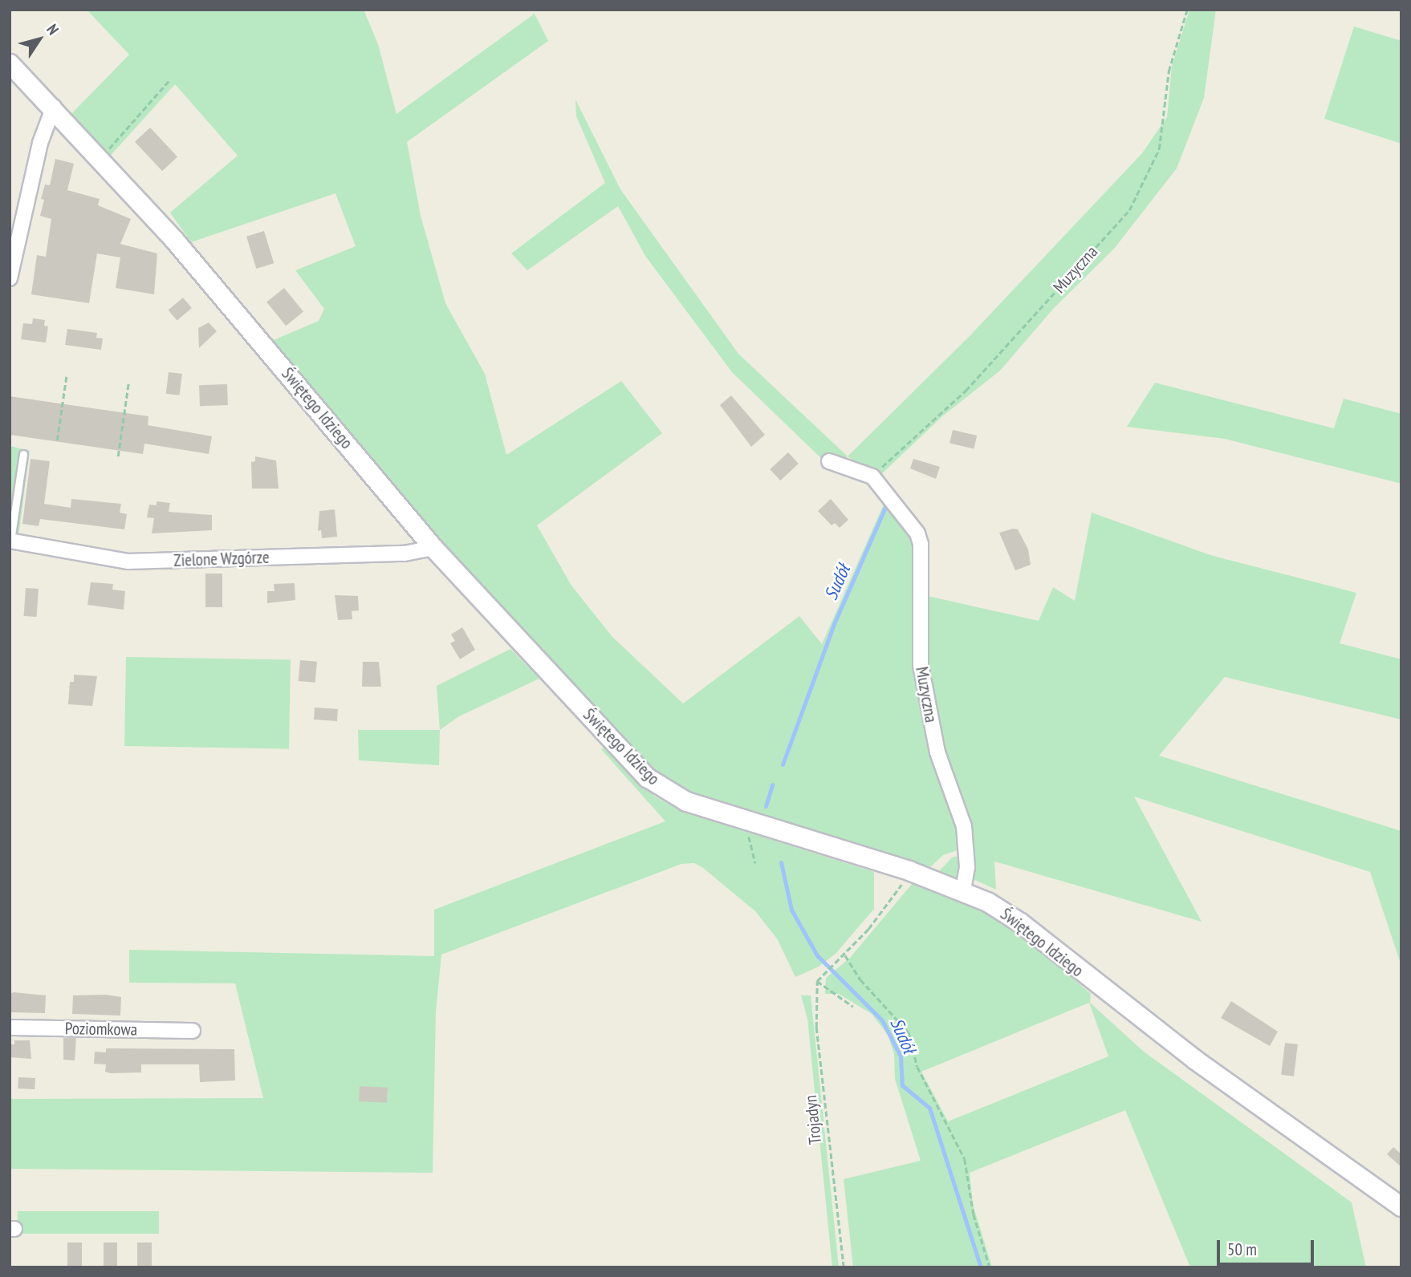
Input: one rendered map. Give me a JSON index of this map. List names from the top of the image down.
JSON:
{
  "streets": {
    "street": [
      "Muzyczna",
      "Świętego Idziego",
      "Zielone Wzgórze",
      "Poziomkowa"
    ],
    "path": ["Trojadyn"]
  },
  "crossings": [
    ["Muzyczna", "Świętego Idziego"],
    ["Świętego Idziego", "Zielone Wzgórze"]
  ],
  "water": ["Sudół"],
  "scale_bar": "50 m",
  "north": "top right"
}
